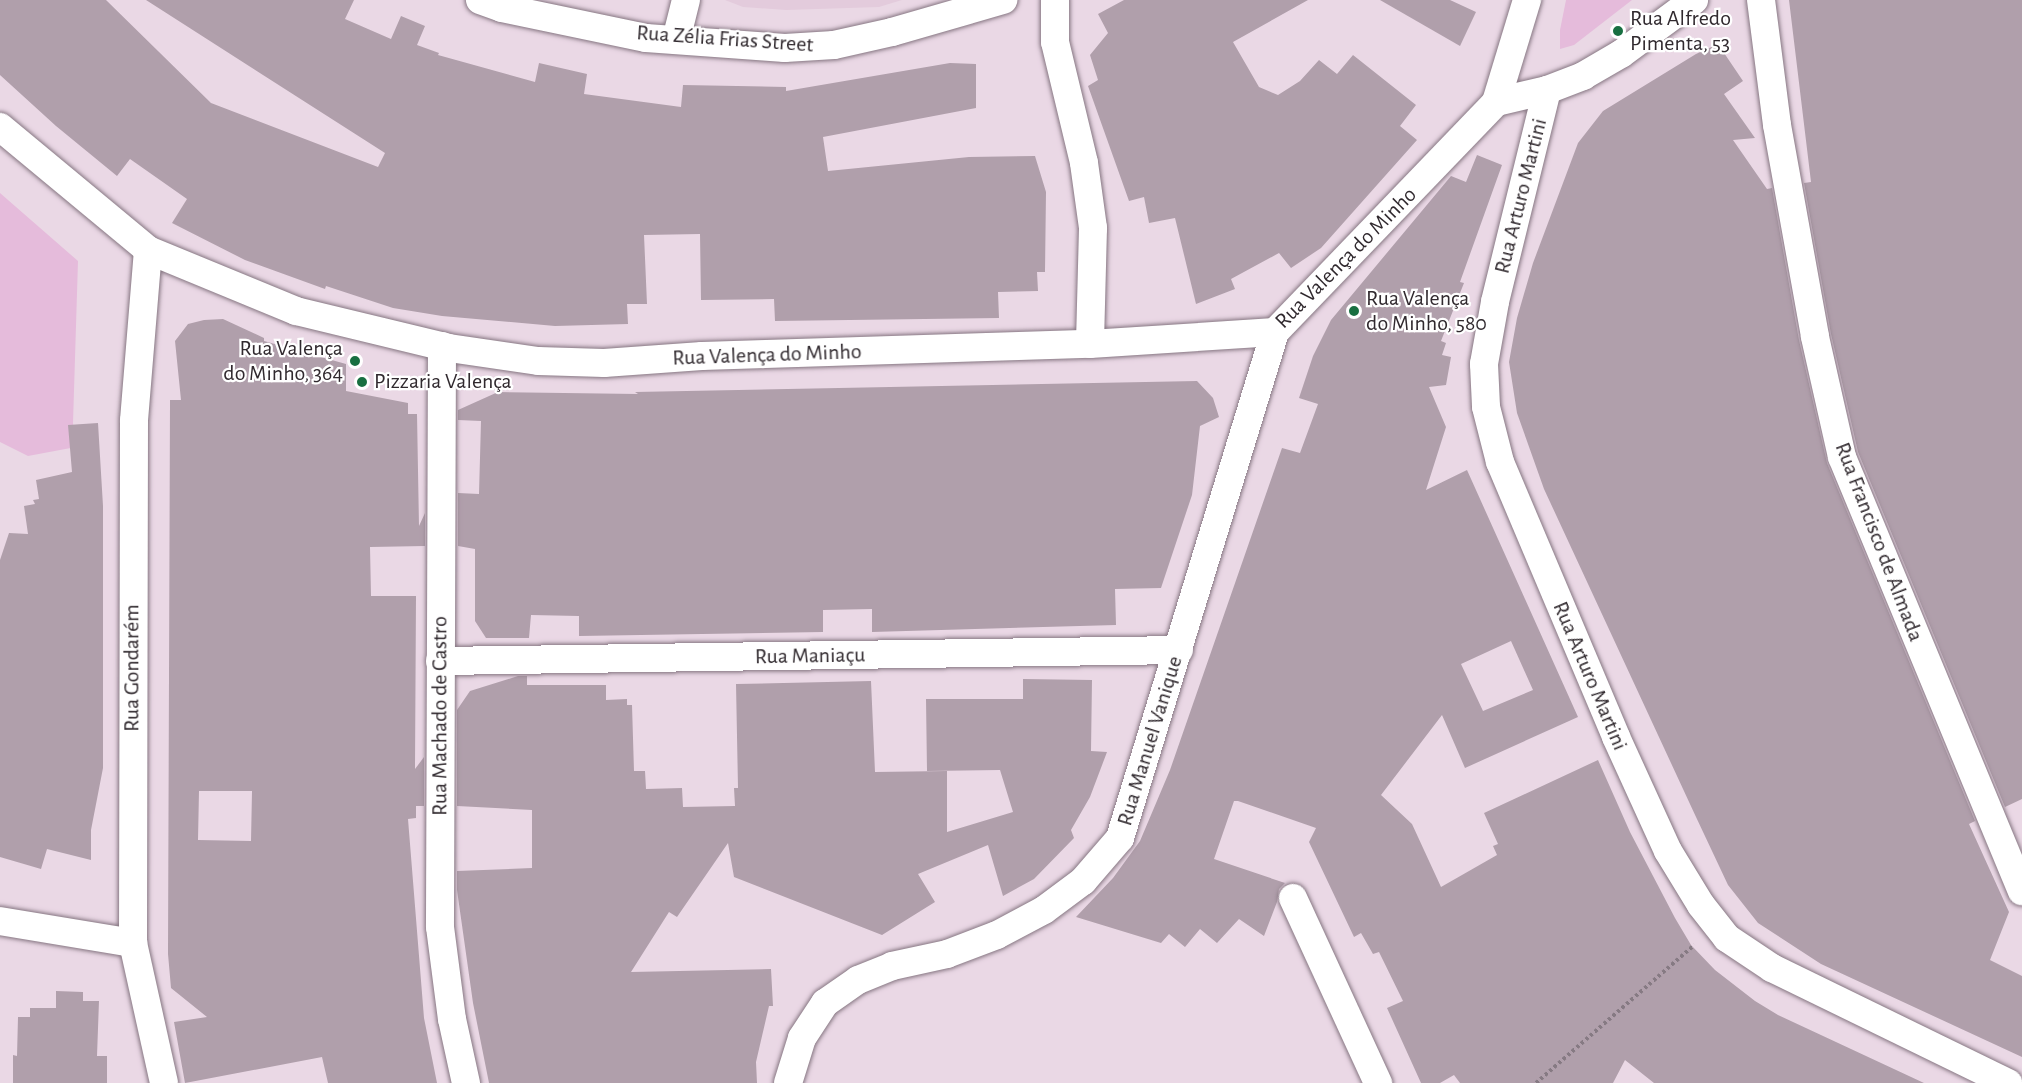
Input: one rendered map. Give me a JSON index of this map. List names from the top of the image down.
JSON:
{
  "streets": {
    "street": [
      "Rua Zélia Frias Street",
      "Rua Arturo Martini",
      "Rua Valença do Minho",
      "Rua Francisco de Almada",
      "Rua Maniaçu",
      "Rua Gondarém",
      "Rua Machado de Castro",
      "Rua Manuel Vanique"
    ]
  },
  "crossings": [
    ["Rua Valença do Minho", "Rua Gondarém"],
    ["Rua Valença do Minho", "Rua Machado de Castro"],
    ["Rua Valença do Minho", "Rua Manuel Vanique"],
    ["Rua Maniaçu", "Rua Machado de Castro"],
    ["Rua Maniaçu", "Rua Manuel Vanique"]
  ],
  "places": [
    "Rua Alfredo Pimenta, 53",
    "Rua Valença do Minho, 580",
    "Rua Valença do Minho, 364",
    "Pizzaria Valença"
  ]
}
